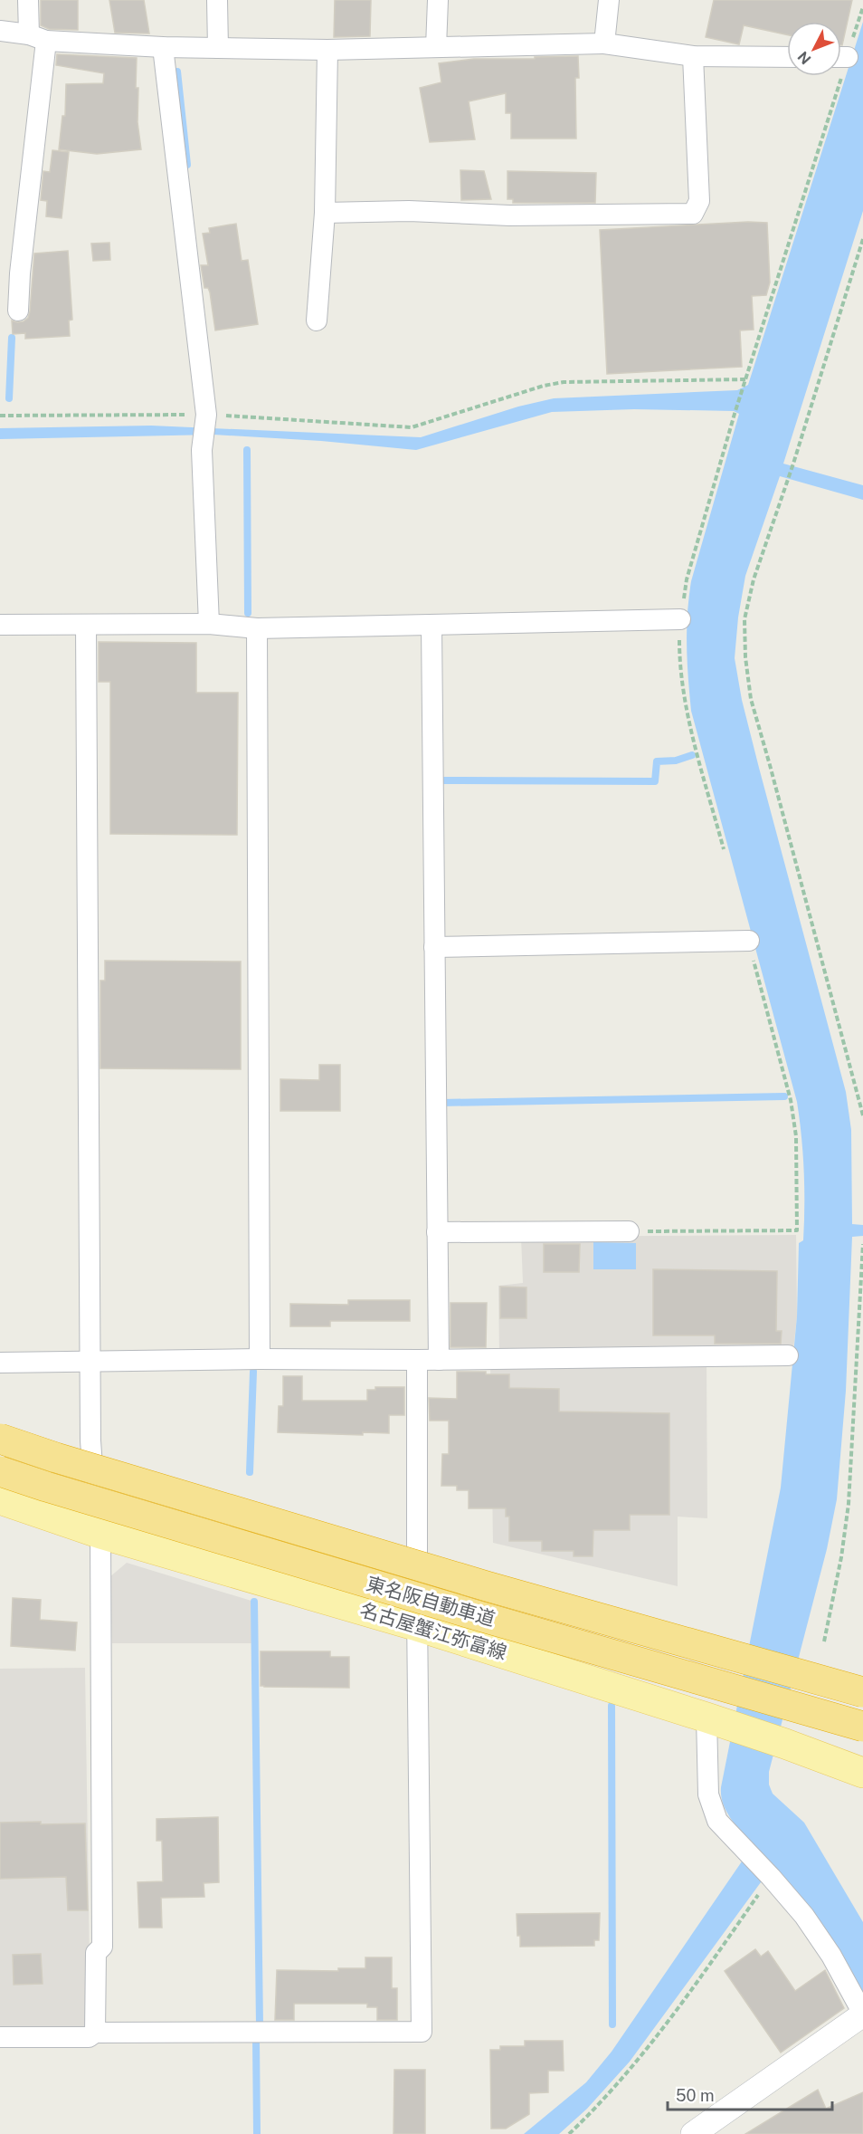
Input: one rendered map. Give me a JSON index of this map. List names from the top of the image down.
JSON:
{
  "streets": {
    "highway": ["東名阪自動車道"],
    "main road": ["名古屋蟹江弥富線"]
  },
  "scale_bar": "50 m",
  "north": "bottom left"
}
